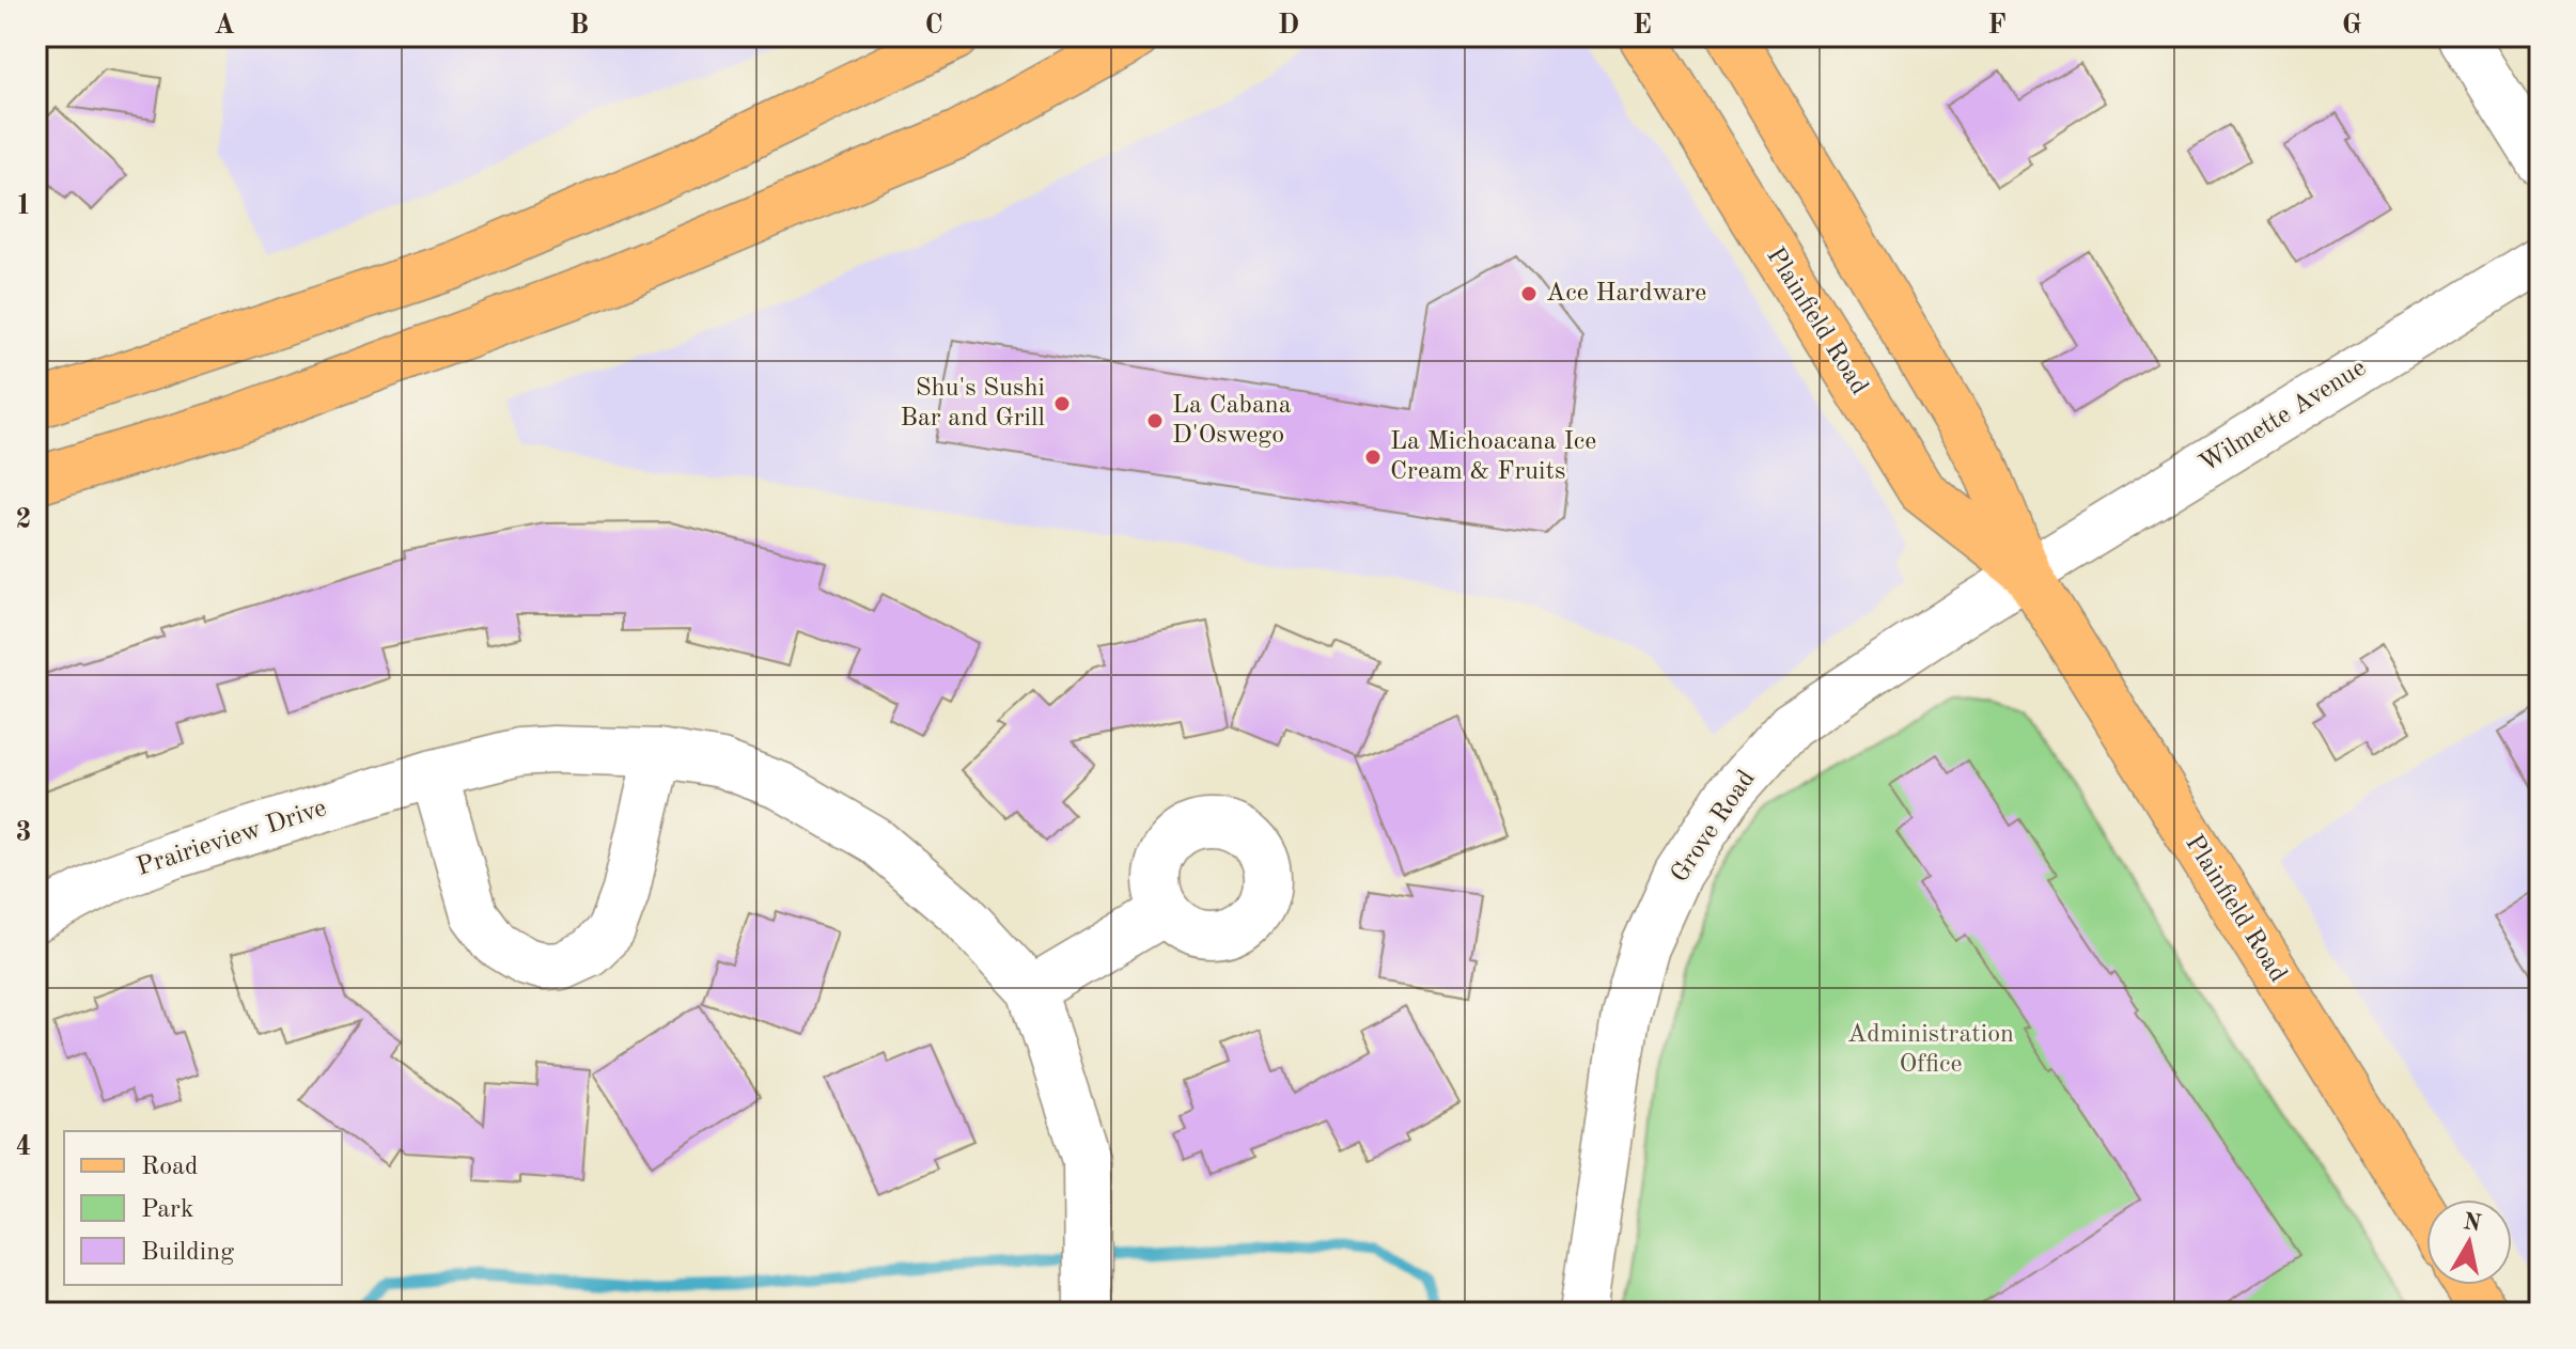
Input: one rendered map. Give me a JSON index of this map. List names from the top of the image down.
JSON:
{
  "streets": {
    "main road": ["Plainfield Road"],
    "street": ["Wilmette Avenue", "Grove Road", "Prairieview Drive"]
  },
  "crossings": [
    ["Plainfield Road", "Wilmette Avenue"],
    ["Plainfield Road", "Grove Road"],
    ["Wilmette Avenue", "Grove Road"]
  ],
  "parks": ["Administration Office"],
  "places": [
    "Ace Hardware",
    "Shu's Sushi Bar and Grill",
    "La Cabana D'Oswego",
    "La Michoacana Ice Cream & Fruits"
  ],
  "legend": ["Road", "Park", "Building"],
  "north": "top",
  "grid": {
    "columns": [
      "A",
      "B",
      "C",
      "D",
      "E",
      "F",
      "G"
    ],
    "rows": [
      "1",
      "2",
      "3",
      "4"
    ]
  }
}
